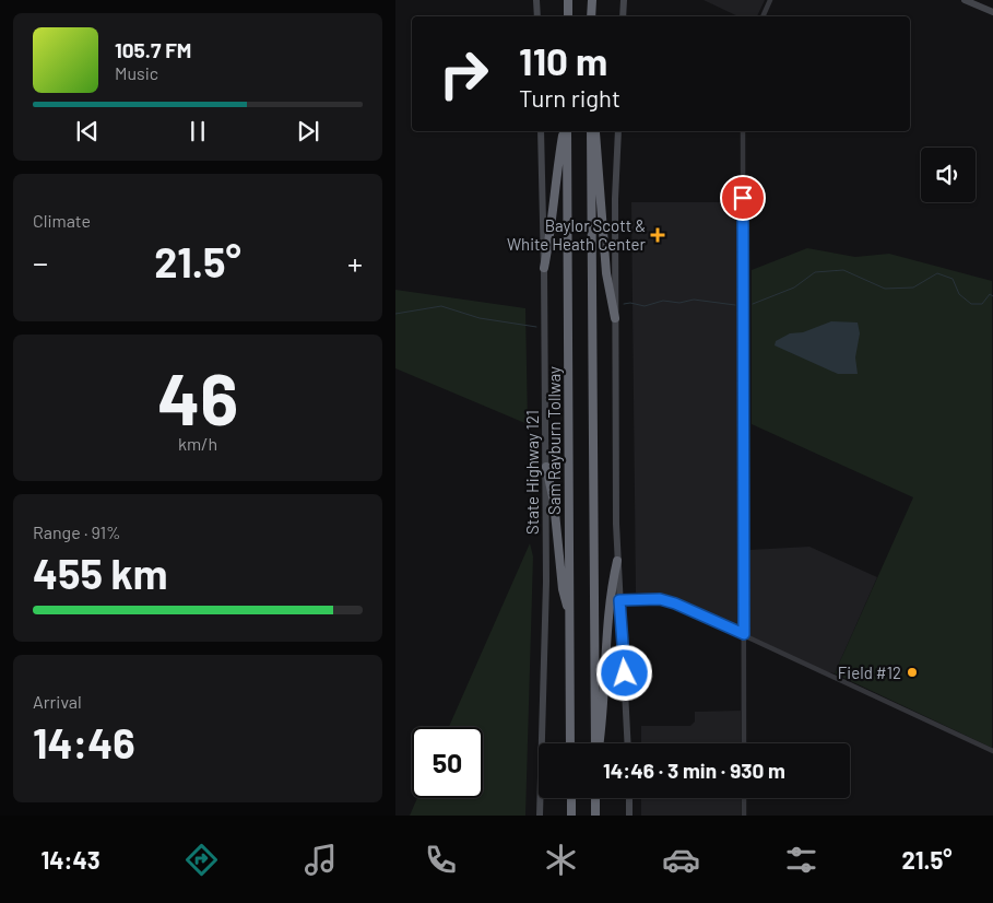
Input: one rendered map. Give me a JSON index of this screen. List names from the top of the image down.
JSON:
{
  "streets": {
    "highway": ["Sam Rayburn Tollway"],
    "main road": ["State Highway 121"]
  },
  "places": {
    "health": ["Baylor Scott & White Heath Center"],
    "other": ["Field #12"]
  },
  "page": {
    "turn": ["110 m", "Turn right"],
    "song": ["105.7 FM", "Music"],
    "tile": [
      "Climate",
      ["46", "km/h"],
      ["Range · 91%", "455 km"],
      ["Arrival", "14:46"]
    ],
    "heat": ["−", "21.5°", "+"],
    "limit": "50",
    "trip": "14:46 · 3 min · 930 m",
    "tabs": ["14:43", "21.5°"]
  }
}
